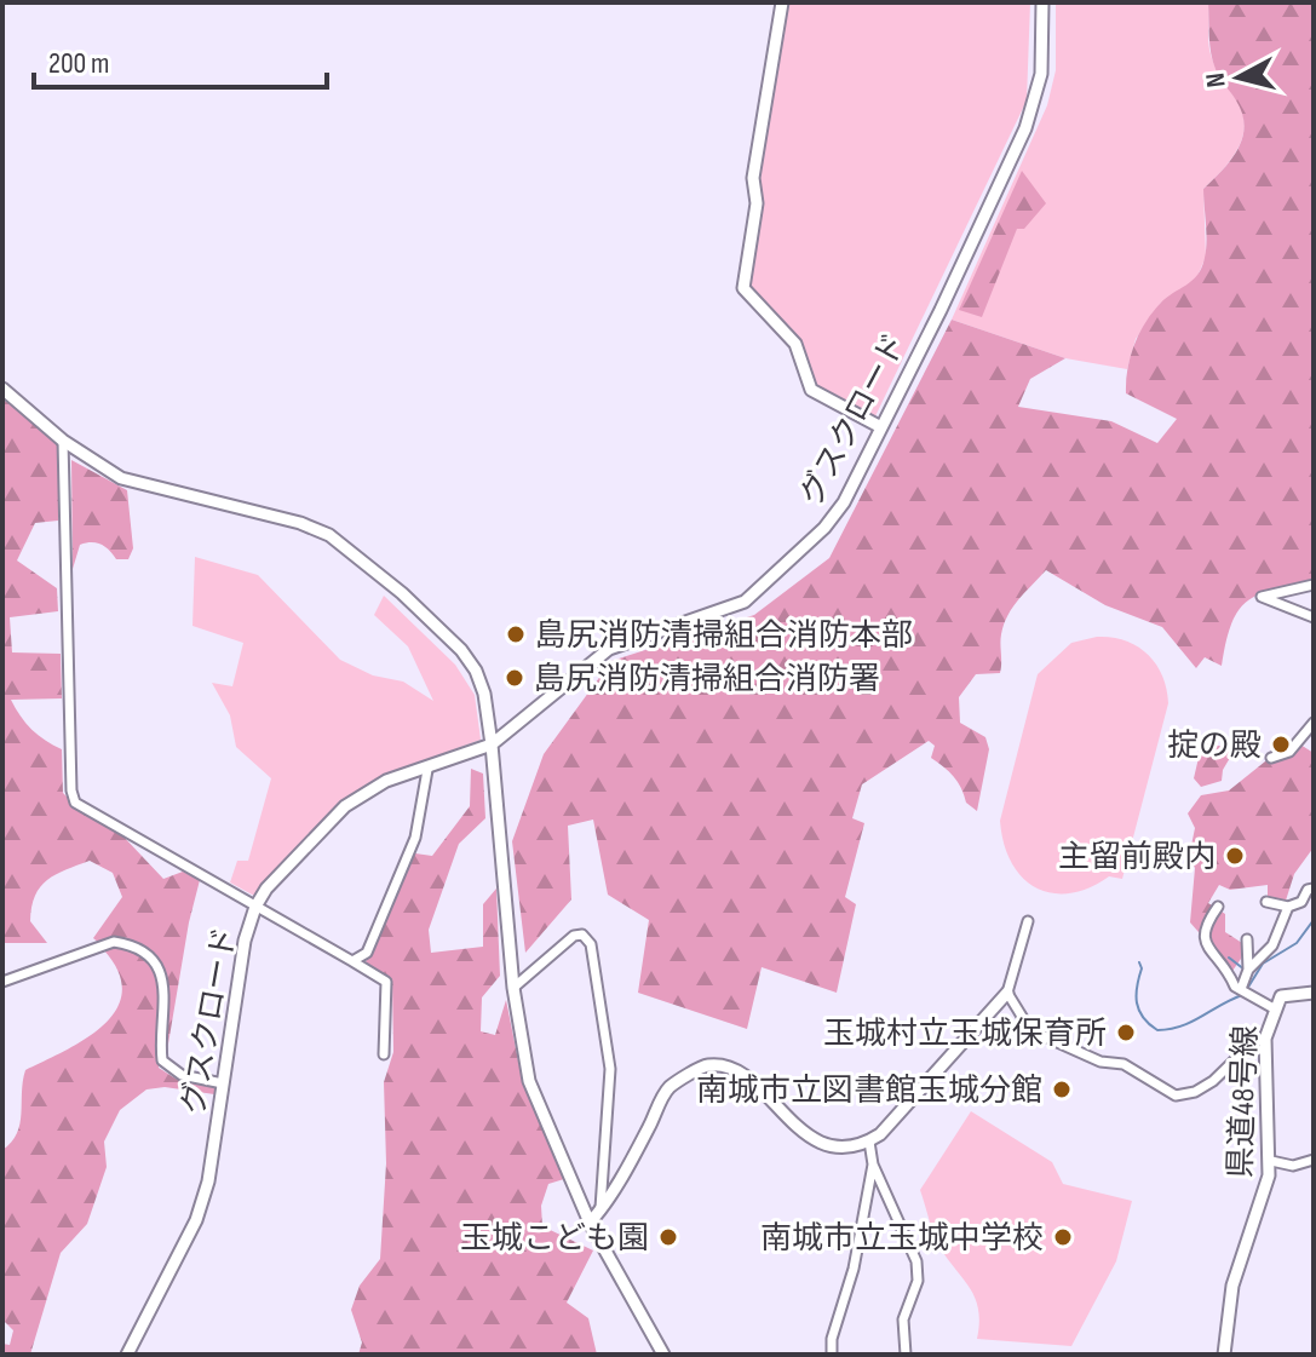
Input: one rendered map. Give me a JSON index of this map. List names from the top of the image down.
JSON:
{
  "streets": {
    "street": ["グスクロード", "県道48号線"]
  },
  "places": [
    "島尻消防清掃組合消防本部",
    "島尻消防清掃組合消防署",
    "掟の殿",
    "主留前殿内",
    "玉城村立玉城保育所",
    "南城市立図書館玉城分館",
    "玉城こども園",
    "南城市立玉城中学校"
  ],
  "scale_bar": "200 m",
  "north": "left"
}
